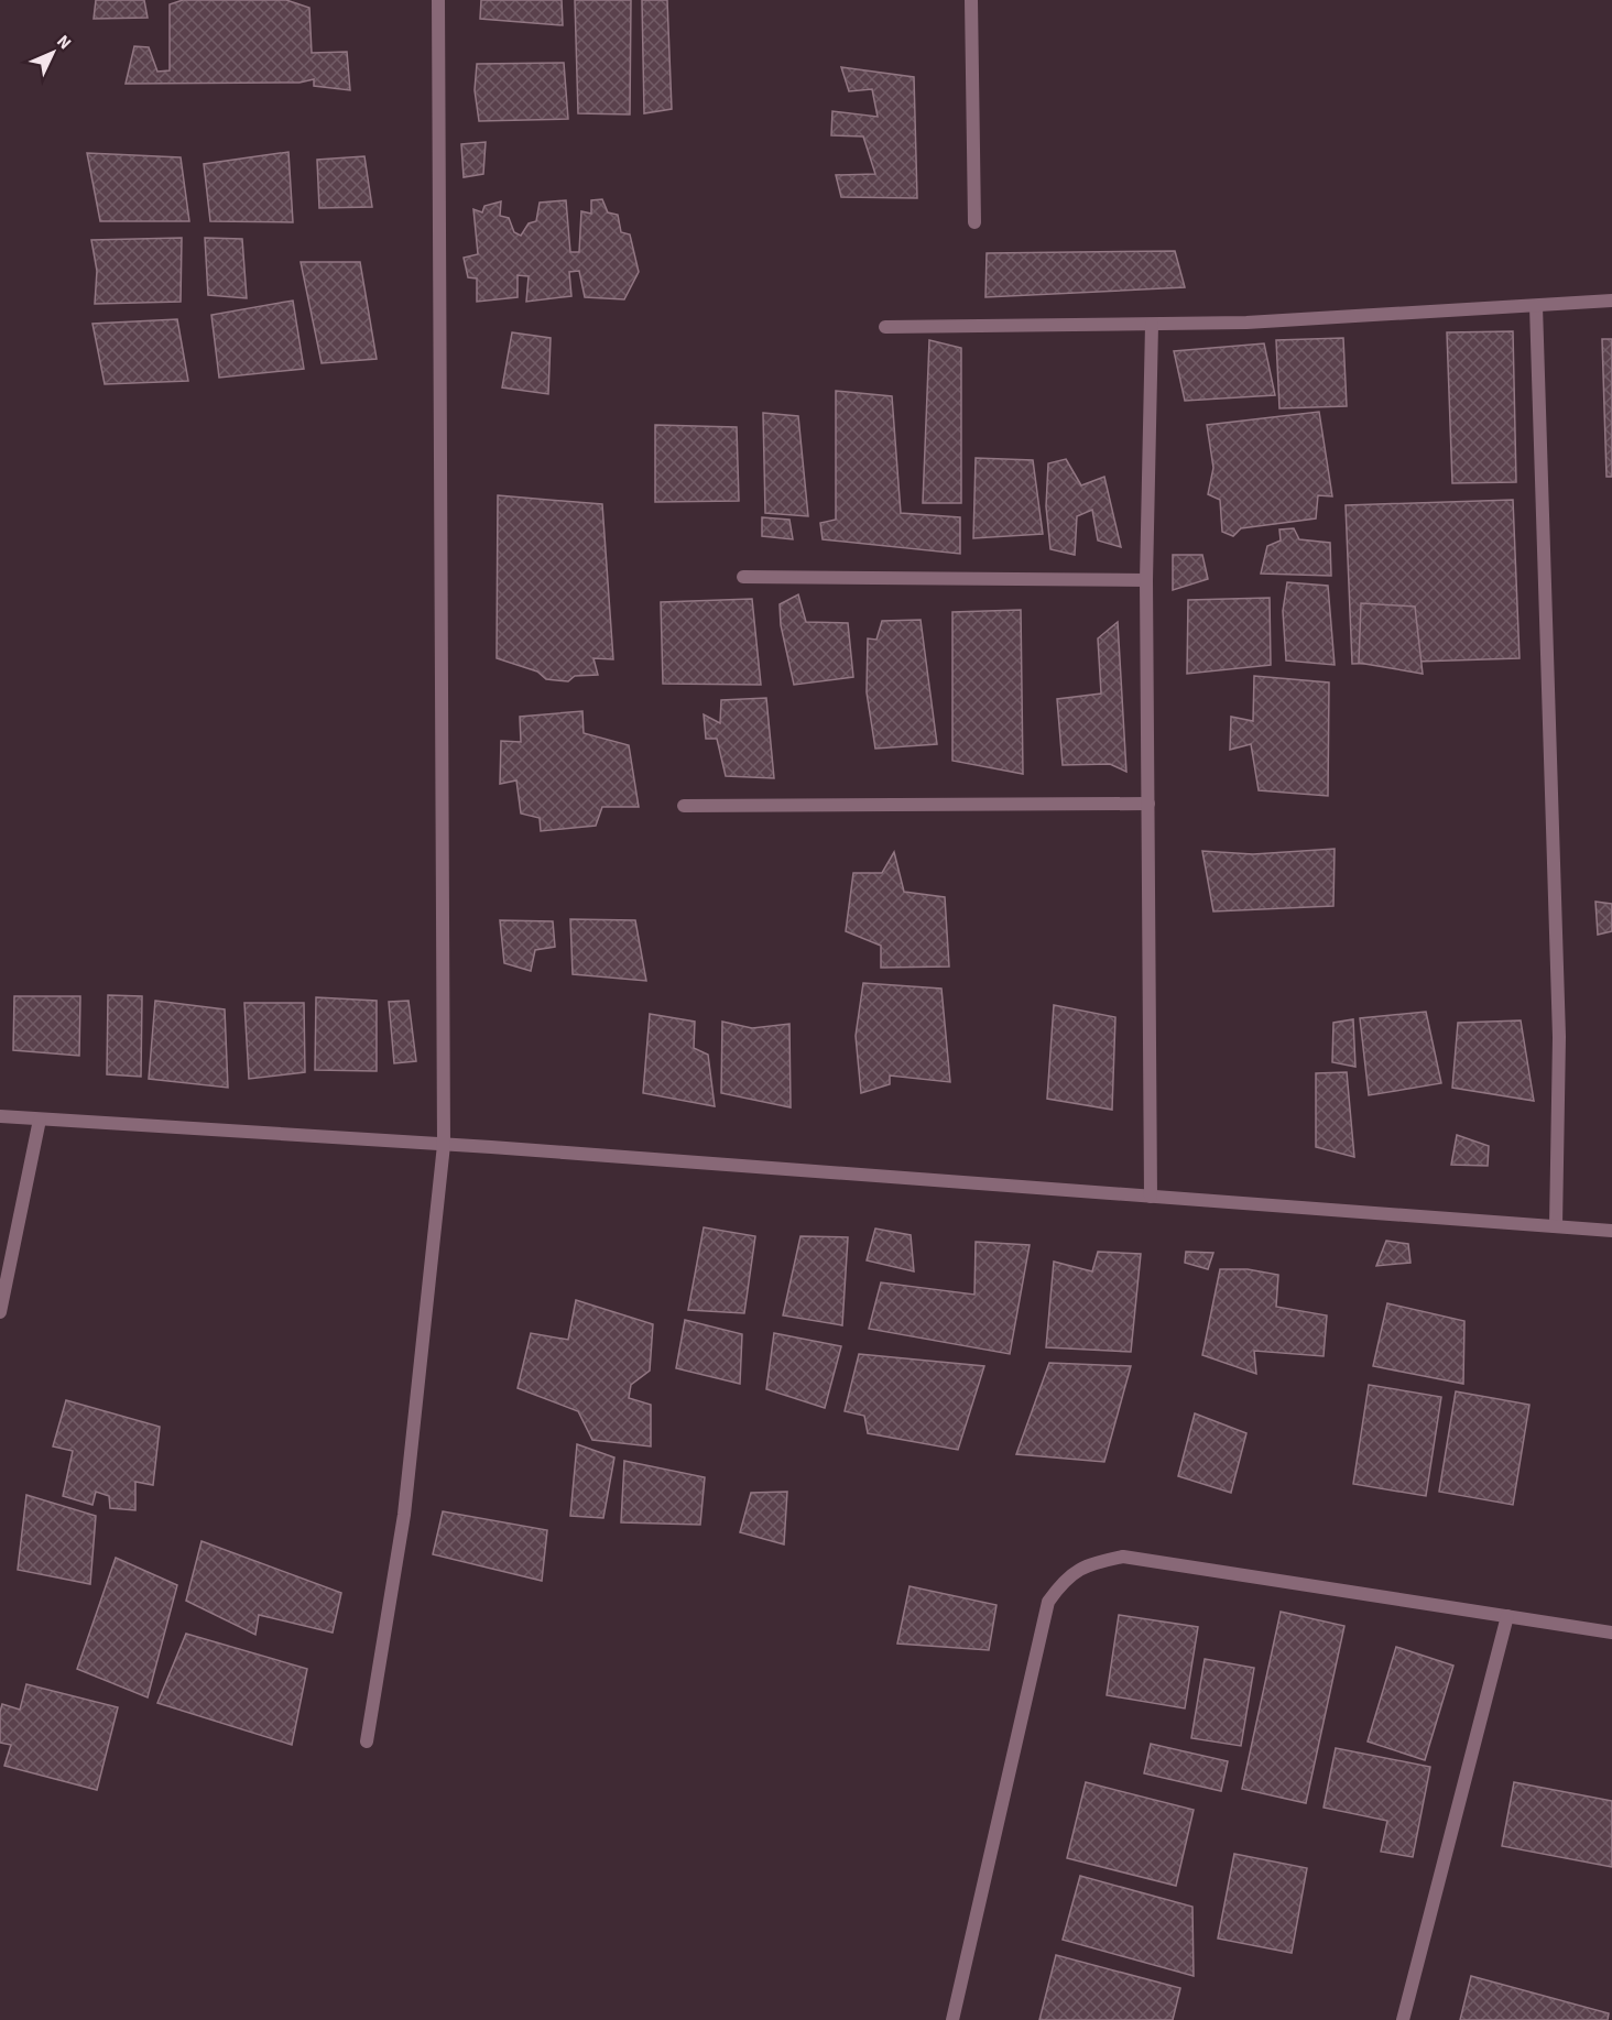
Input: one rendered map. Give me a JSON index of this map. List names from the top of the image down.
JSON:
{
  "north": "top right"
}
